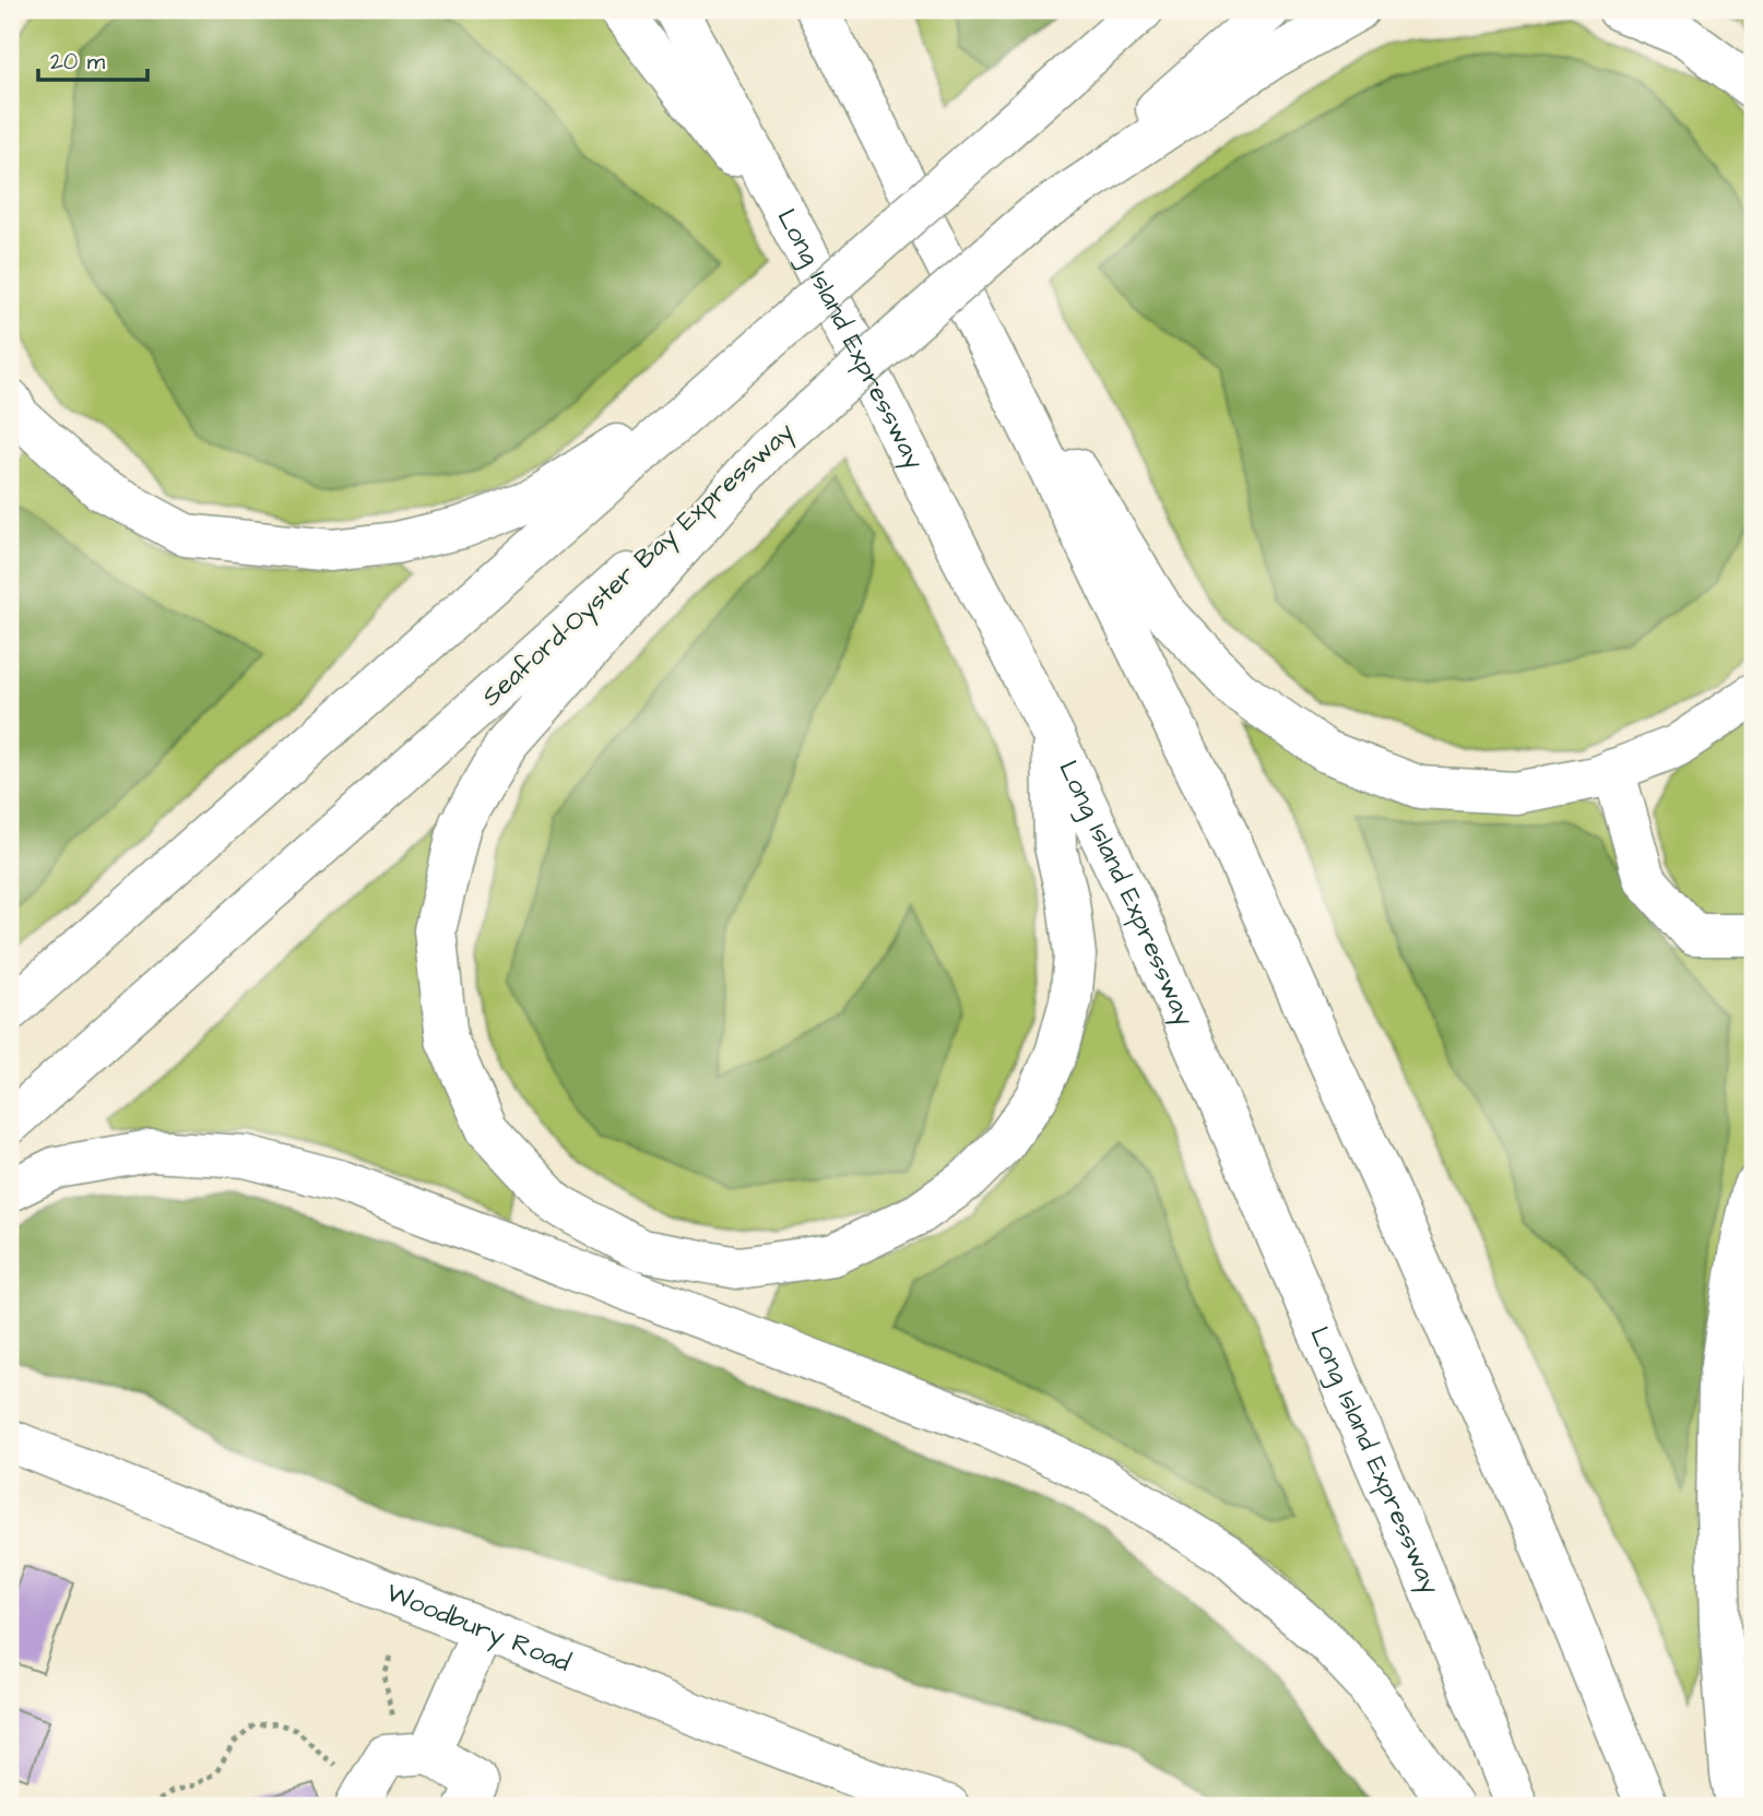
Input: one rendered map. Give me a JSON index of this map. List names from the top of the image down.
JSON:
{
  "streets": {
    "main road": ["Long Island Expressway", "Seaford-Oyster Bay Expressway", "Woodbury Road"]
  },
  "scale_bar": "20 m"
}
